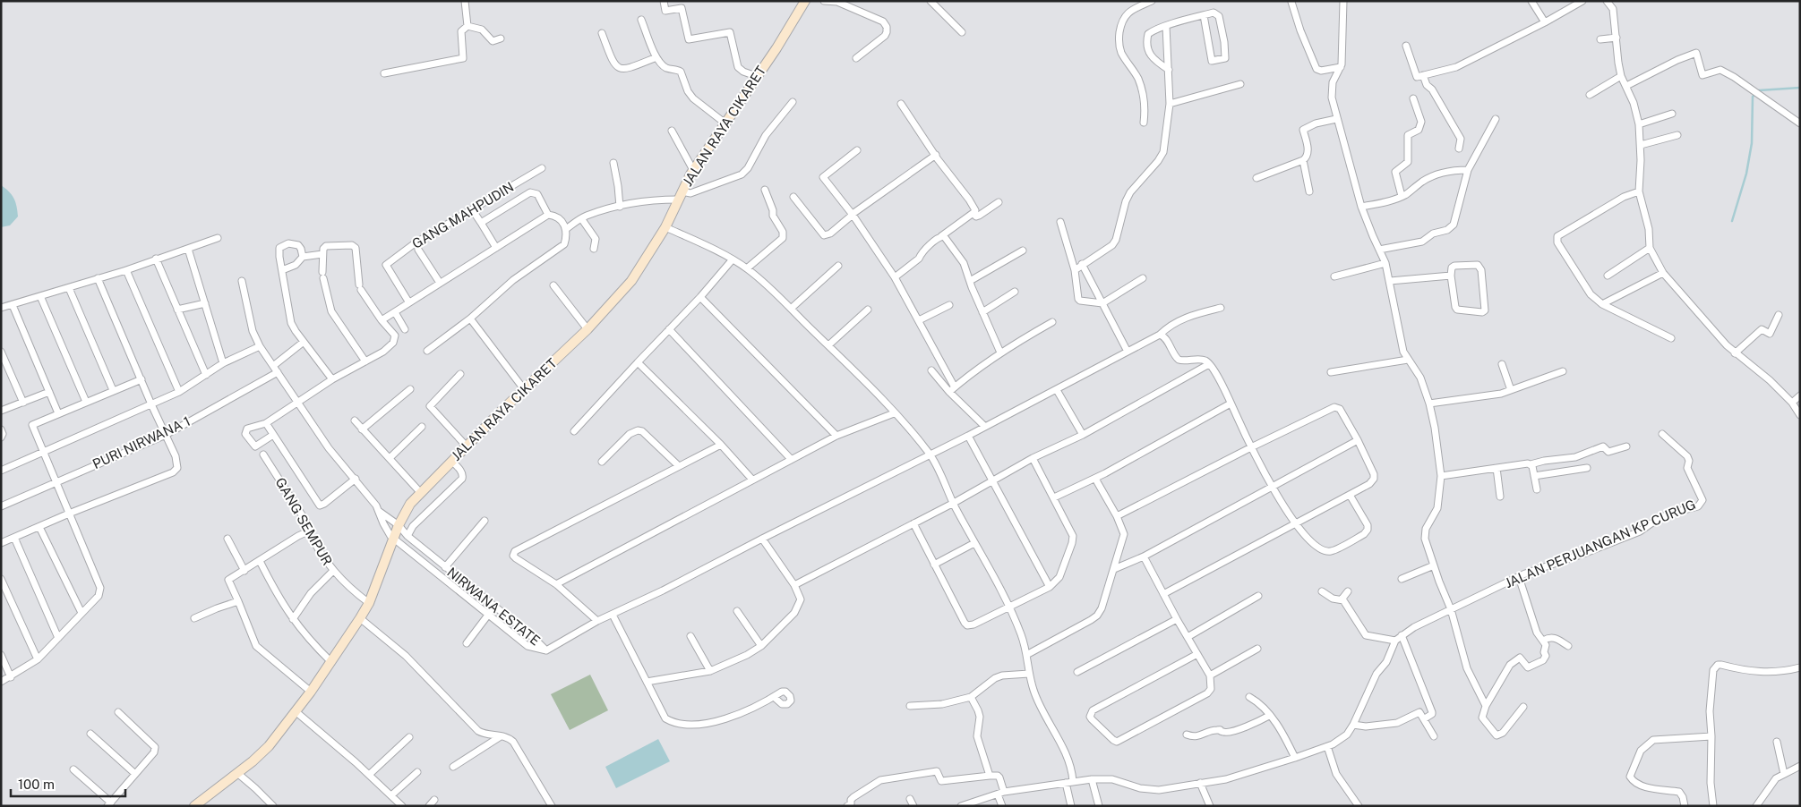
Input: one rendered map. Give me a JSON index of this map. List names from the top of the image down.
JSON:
{
  "streets": {
    "main road": ["JALAN RAYA CIKARET"],
    "street": [
      "GANG MAHPUDIN",
      "PURI NIRWANA 1",
      "GANG SEMPUR",
      "JALAN PERJUANGAN KP CURUG",
      "NIRWANA ESTATE"
    ]
  },
  "crossings": [
    ["JALAN RAYA CIKARET", "GANG SEMPUR"],
    ["JALAN RAYA CIKARET", "NIRWANA ESTATE"]
  ],
  "scale_bar": "100 m"
}
